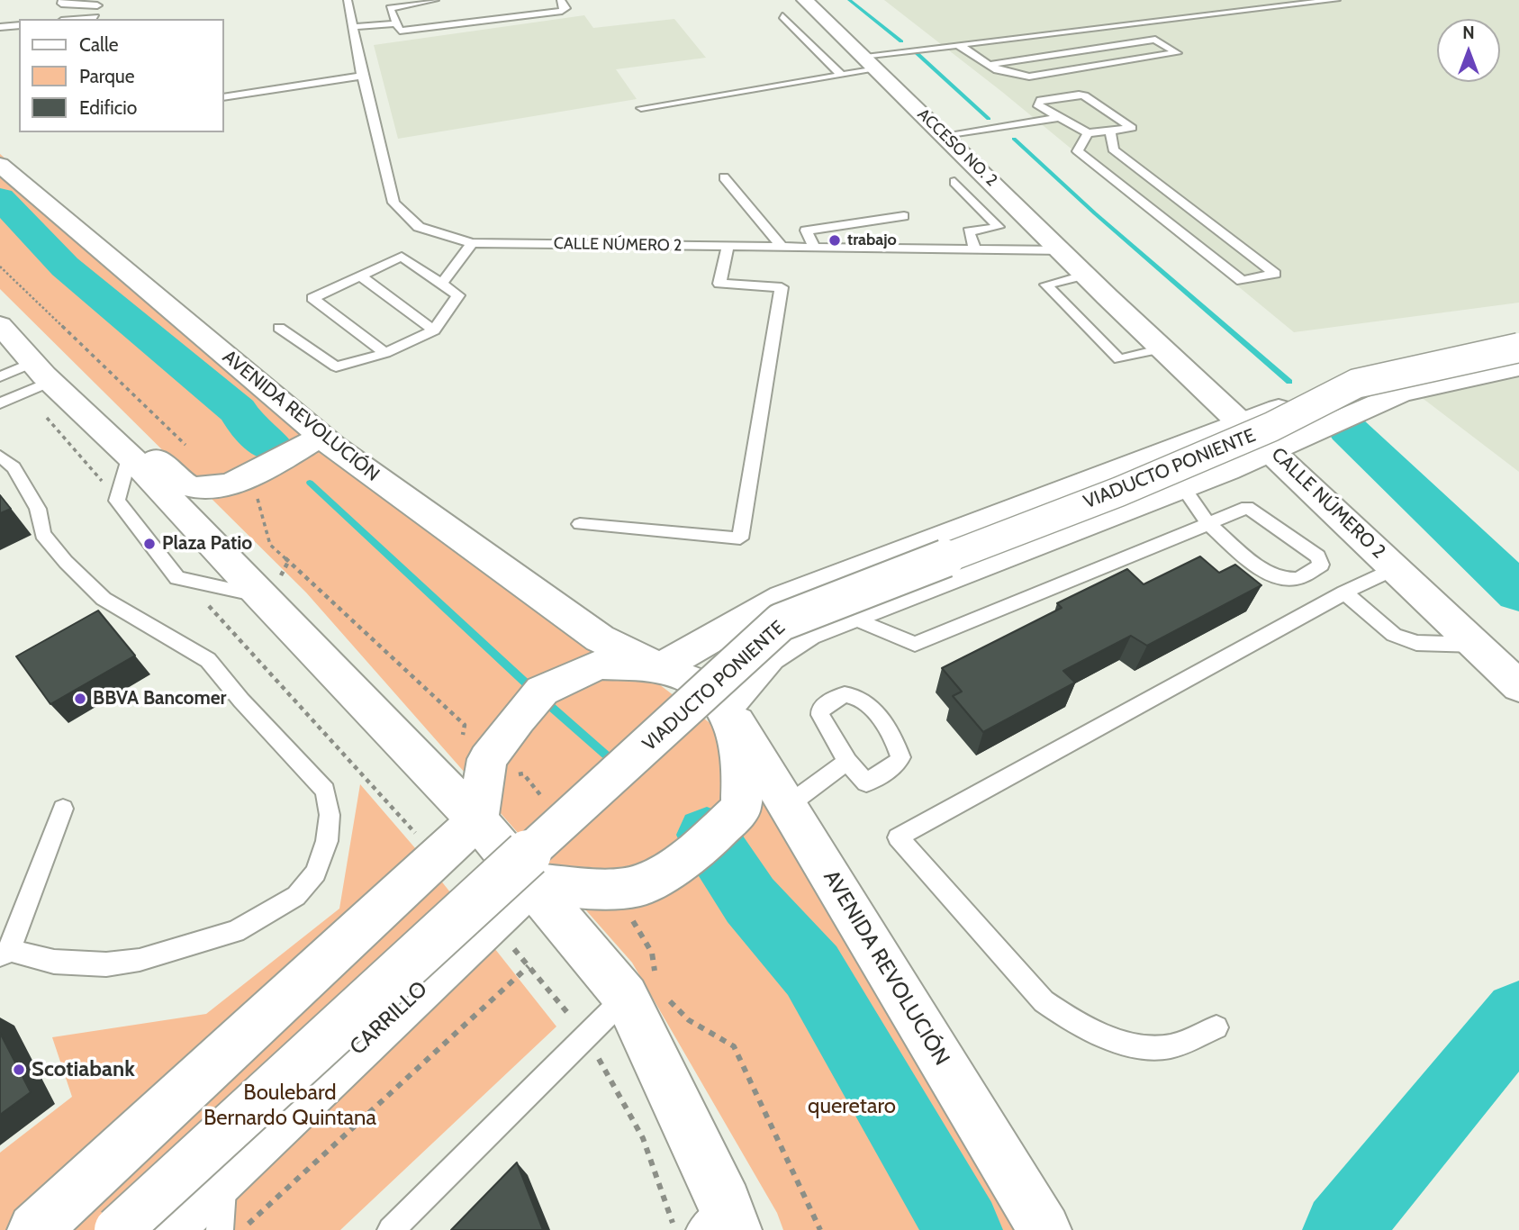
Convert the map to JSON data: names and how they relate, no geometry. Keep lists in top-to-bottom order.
{
  "streets": {
    "main road": [
      "ACCESO NO. 2",
      "CALLE NÚMERO 2",
      "AVENIDA REVOLUCIÓN",
      "VIADUCTO PONIENTE",
      "CARRILLO"
    ]
  },
  "crossings": [
    ["ACCESO NO. 2", "CALLE NÚMERO 2"]
  ],
  "parks": ["Boulebard Bernardo Quintana", "queretaro"],
  "places": [
    "trabajo",
    "Plaza Patio",
    "BBVA Bancomer",
    "Scotiabank"
  ],
  "legend": ["Calle", "Parque", "Edificio"],
  "north": "top"
}
